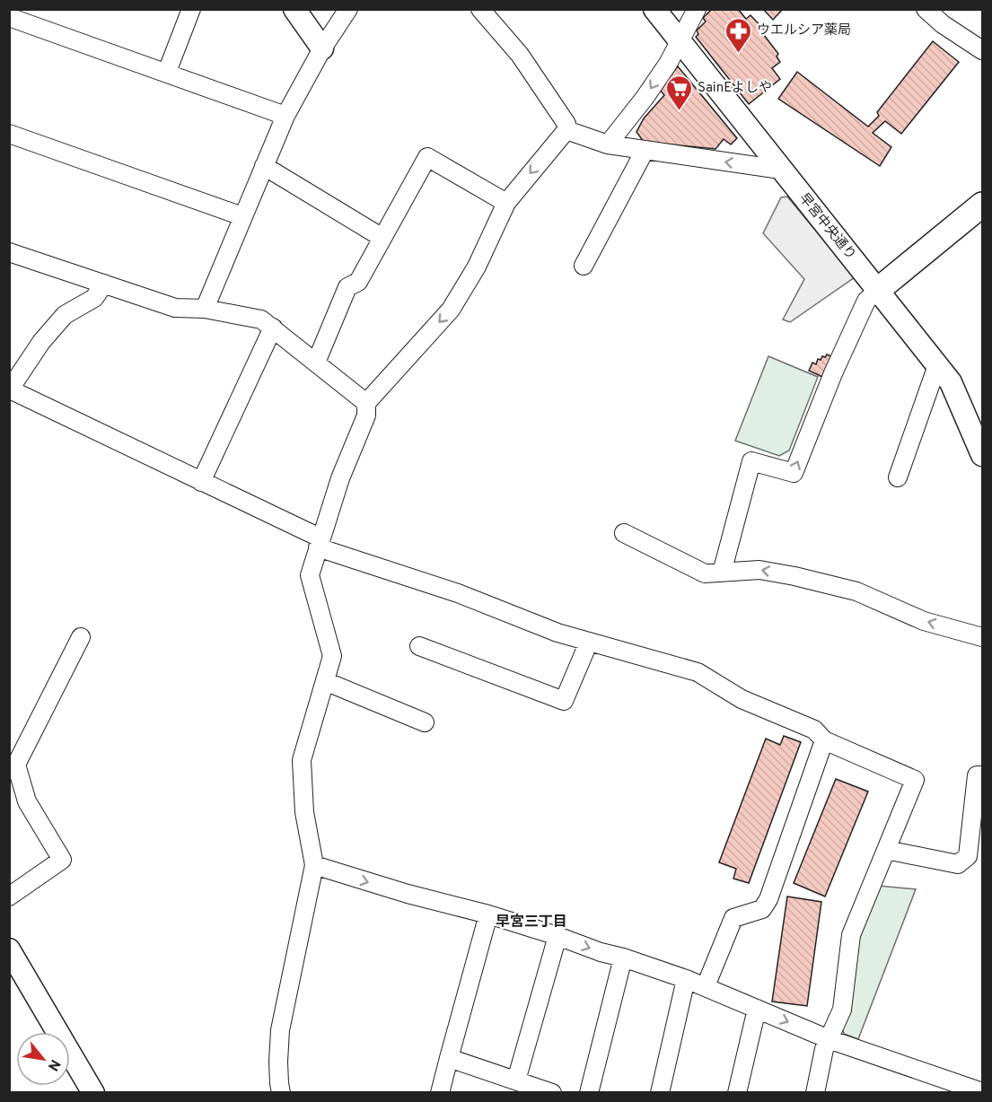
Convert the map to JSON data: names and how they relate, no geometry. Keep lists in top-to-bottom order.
{
  "streets": {
    "street": ["早宮中央通り"]
  },
  "districts": ["早宮三丁目"],
  "places": {
    "pharmacy": ["ウエルシア薬局"],
    "supermarket": ["SainEよしや"]
  },
  "north": "bottom right"
}
